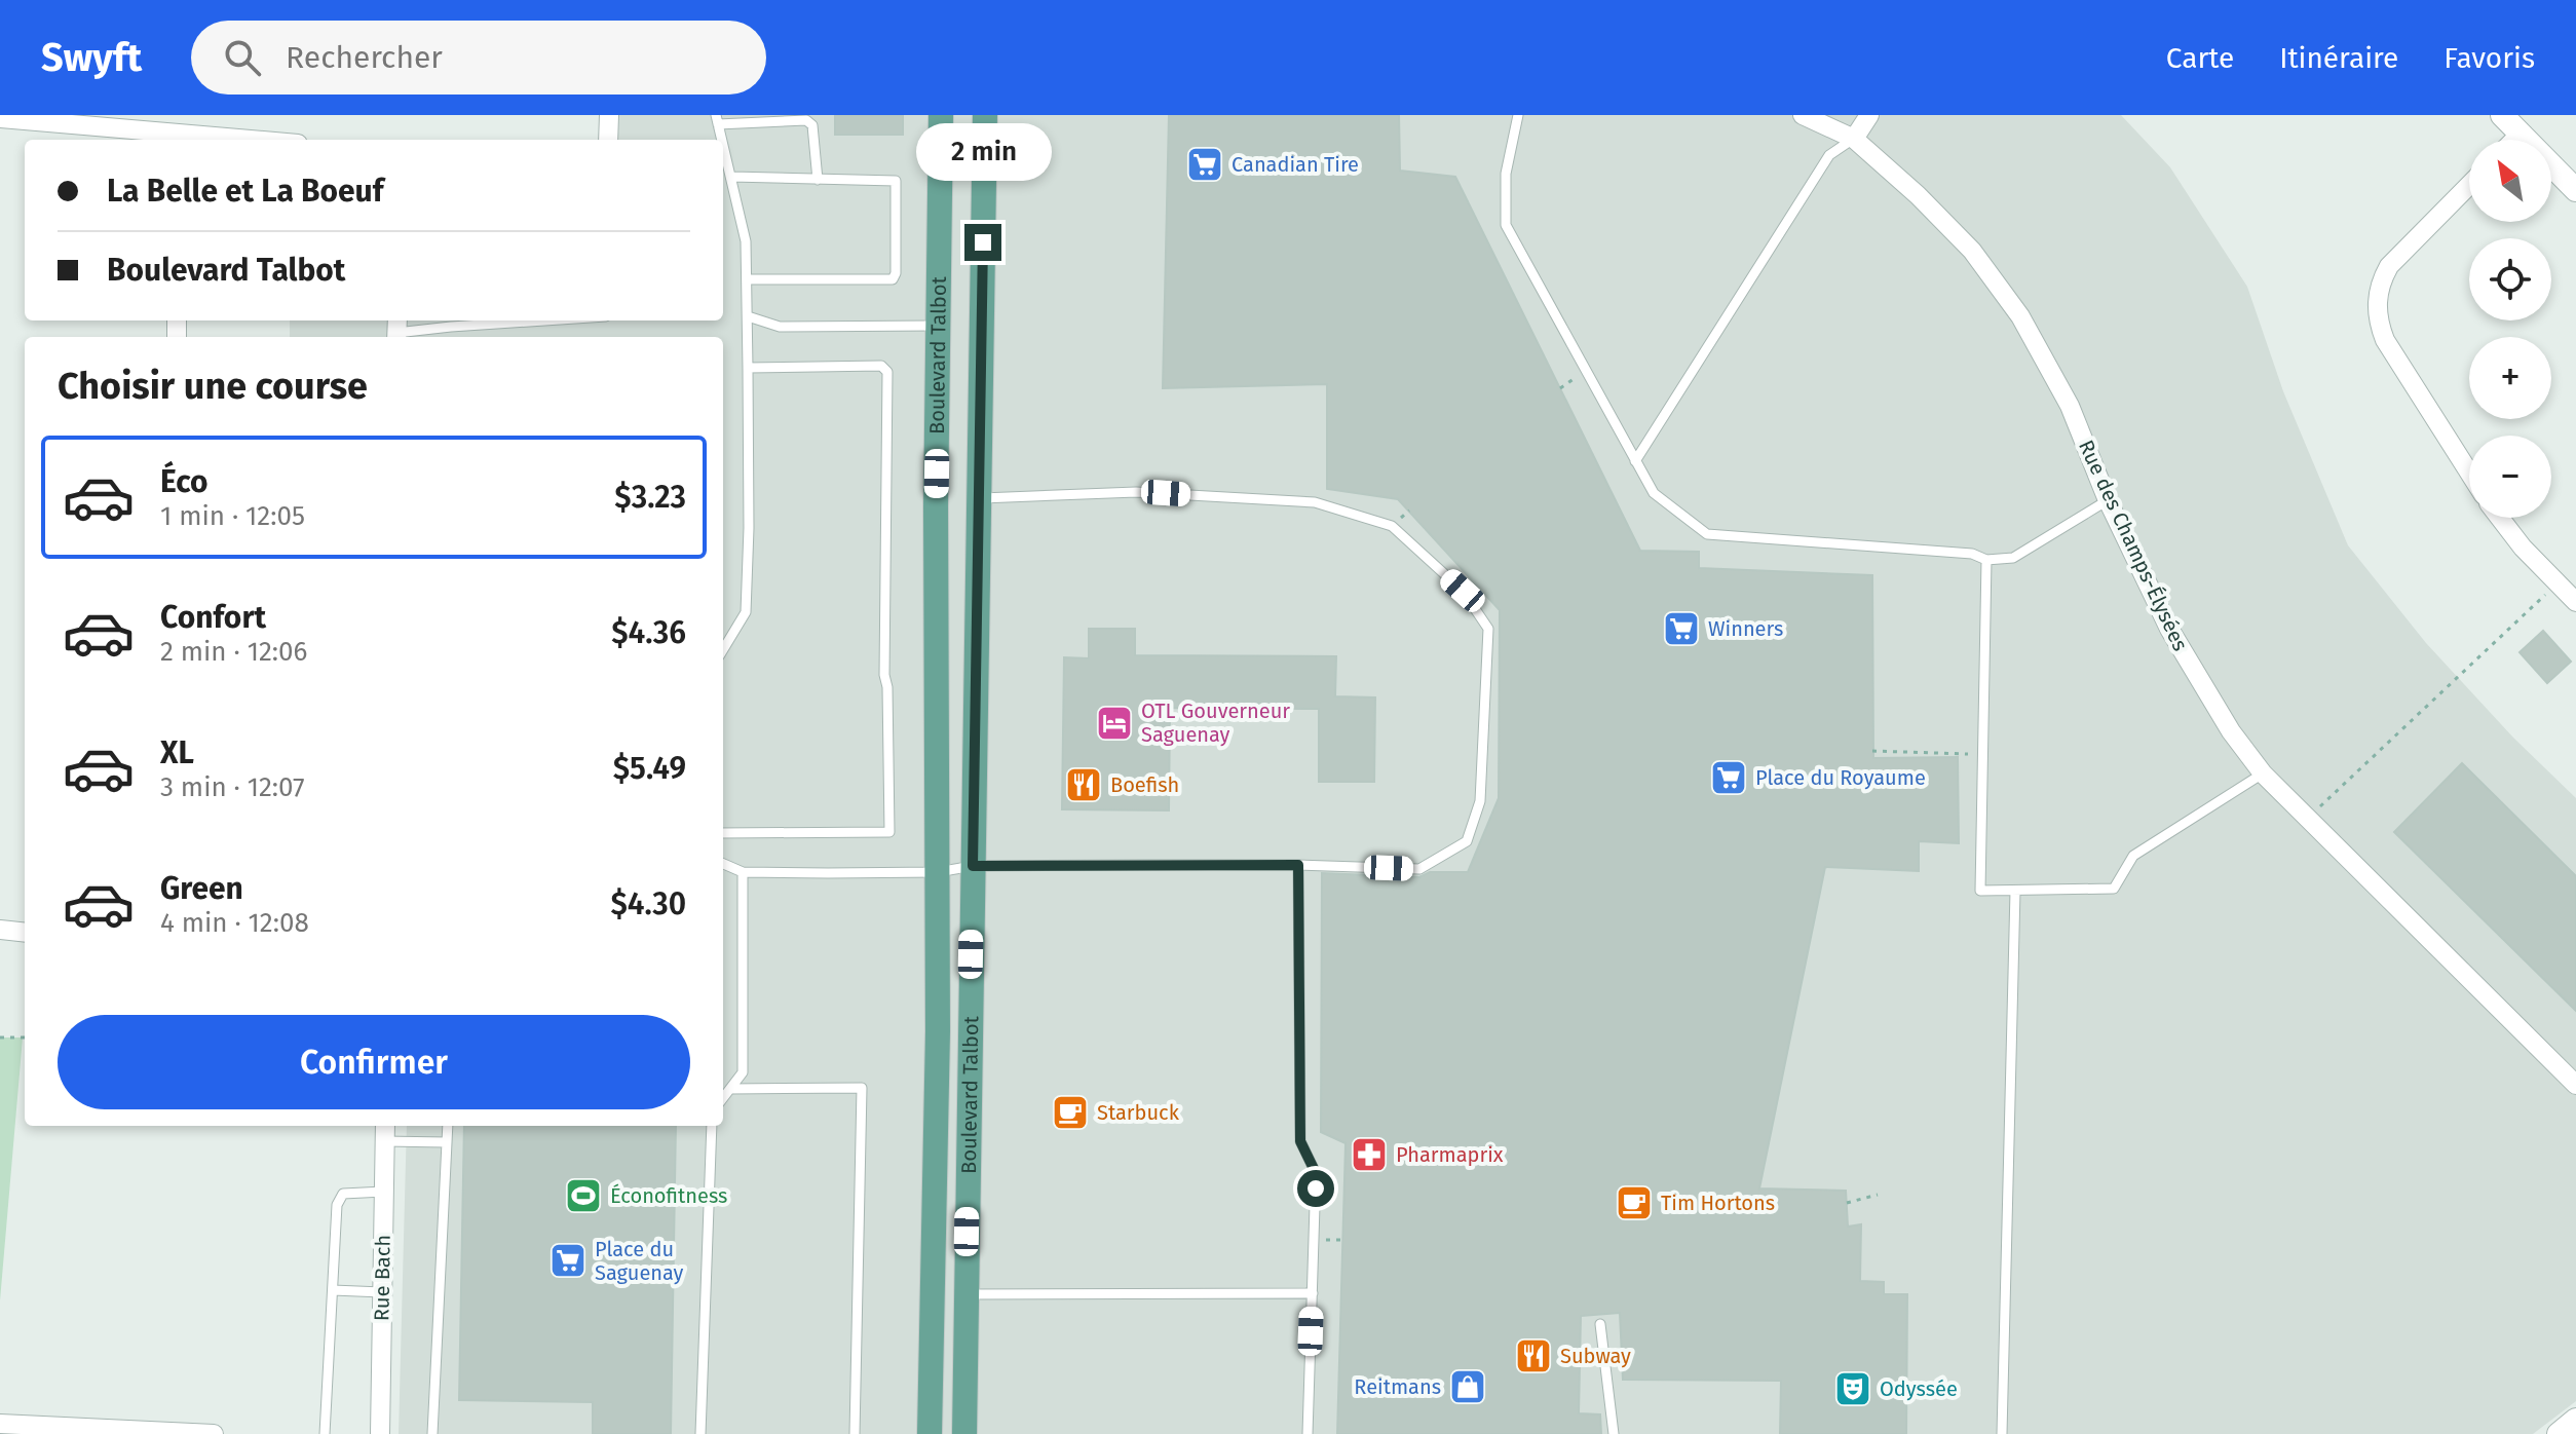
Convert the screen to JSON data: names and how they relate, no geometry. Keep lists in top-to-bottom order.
{
  "streets": {
    "main road": ["Boulevard Talbot"],
    "street": ["Rue des Champs-Élysées", "Rue Bach"]
  },
  "places": {
    "supermarket": [
      "Canadian Tire",
      "Winners",
      "Place du Royaume",
      "Place du Saguenay"
    ],
    "hotel": ["OTL Gouverneur Saguenay"],
    "restaurant": ["Boefish", "Subway"],
    "cafe": ["Starbuck", "Tim Hortons"],
    "pharmacy": ["Pharmaprix"],
    "sports": ["Éconofitness"],
    "shop": ["Reitmans"],
    "theatre": ["Odyssée"]
  },
  "north": "top left",
  "page": {
    "header": "Swyft",
    "search": "Rechercher",
    "nav": ["Carte", "Itinéraire", "Favoris"],
    "bubble": "2 min",
    "map_buttons": ["+", "−"],
    "banner": ["La Belle et La Boeuf", "Boulevard Talbot"],
    "heading": "Choisir une course",
    "list": [
      {
        "name": "Éco",
        "note": "1 min · 12:05",
        "value": "$3.23"
      },
      {
        "name": "Confort",
        "note": "2 min · 12:06",
        "value": "$4.36"
      },
      {
        "name": "XL",
        "note": "3 min · 12:07",
        "value": "$5.49"
      },
      {
        "name": "Green",
        "note": "4 min · 12:08",
        "value": "$4.30"
      }
    ],
    "buttons": "Confirmer"
  }
}
